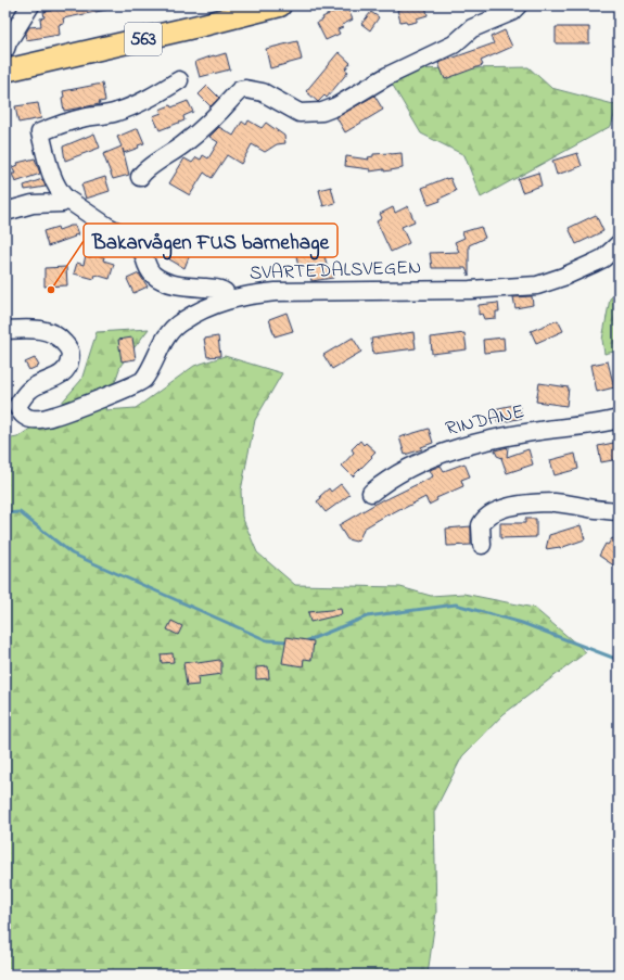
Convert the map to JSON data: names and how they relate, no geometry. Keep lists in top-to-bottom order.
{
  "streets": {
    "main road": ["563"],
    "street": ["SVARTEDALSVEGEN", "RINDANE"]
  },
  "places": ["Bakarvågen FUS barnehage"]
}
